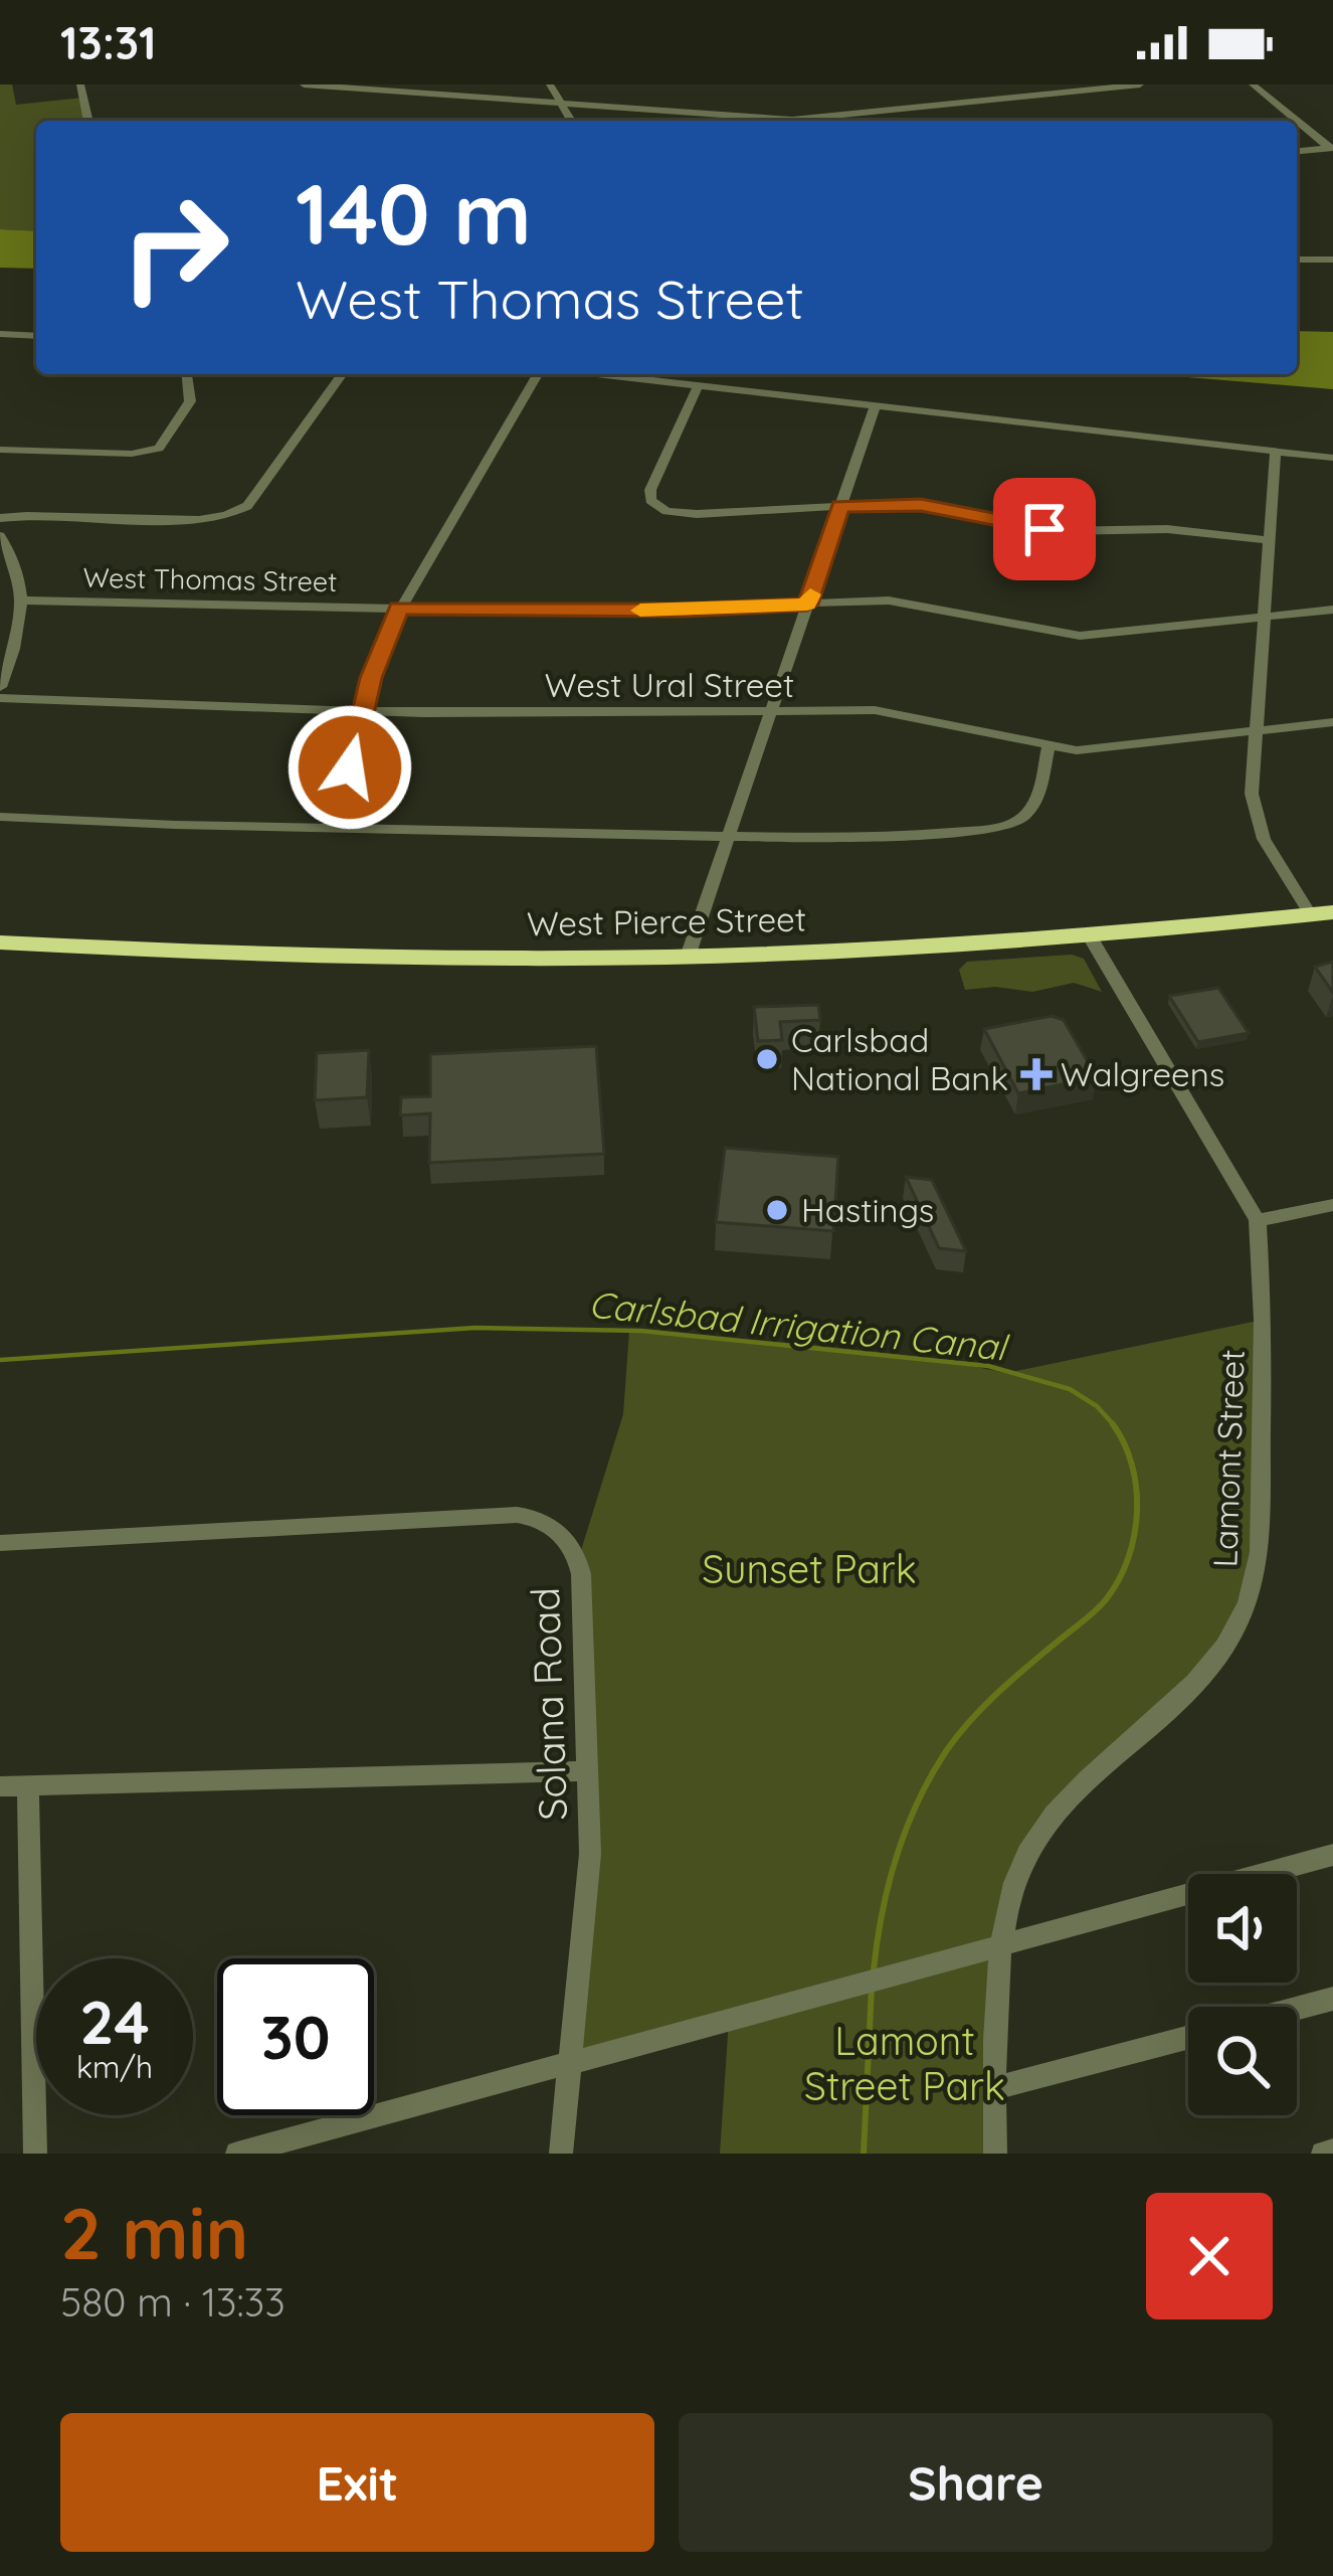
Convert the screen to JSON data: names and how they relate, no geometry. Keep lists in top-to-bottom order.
{
  "streets": {
    "highway": ["West Pierce Street"],
    "street": [
      "West Thomas Street",
      "West Ural Street",
      "Lamont Street",
      "Solana Road"
    ]
  },
  "crossings": [
    ["West Pierce Street", "Lamont Street"]
  ],
  "water": ["Carlsbad Irrigation Canal"],
  "parks": ["Sunset Park", "Lamont Street Park"],
  "places": {
    "other": ["Carlsbad National Bank", "Hastings"],
    "health": ["Walgreens"]
  },
  "page": {
    "status": "13:31",
    "turn": ["140 m", "West Thomas Street"],
    "speed": "24 km/h",
    "limit": "30",
    "heading": ["2 min", "580 m · 13:33"],
    "buttons": ["Exit", "Share"]
  }
}
